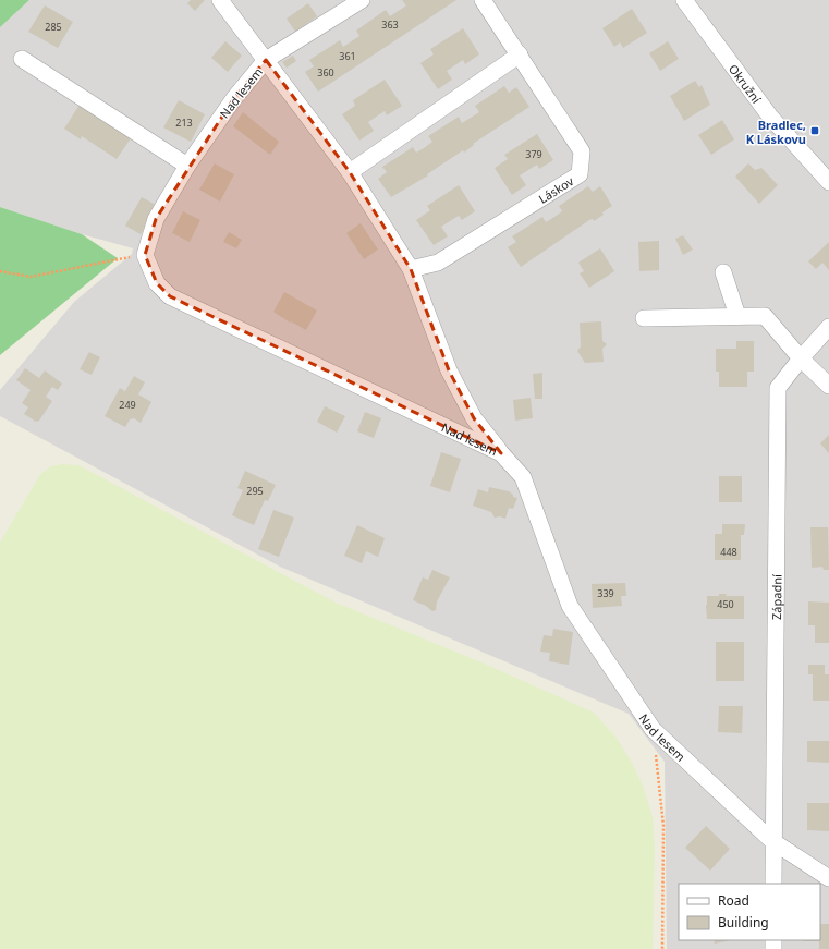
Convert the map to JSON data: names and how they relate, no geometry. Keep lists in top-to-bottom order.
{
  "streets": {
    "street": [
      "Okružní",
      "Nad lesem",
      "Láskov",
      "Západní"
    ]
  },
  "crossings": [
    ["Nad lesem", "Západní"]
  ],
  "places": {
    "transit": ["Bradlec, K Láskovu"]
  },
  "house_numbers": [
    "363",
    "285",
    "361",
    "360",
    "213",
    "379",
    "249",
    "295",
    "448",
    "339",
    "450"
  ],
  "legend": ["Road", "Building"]
}
